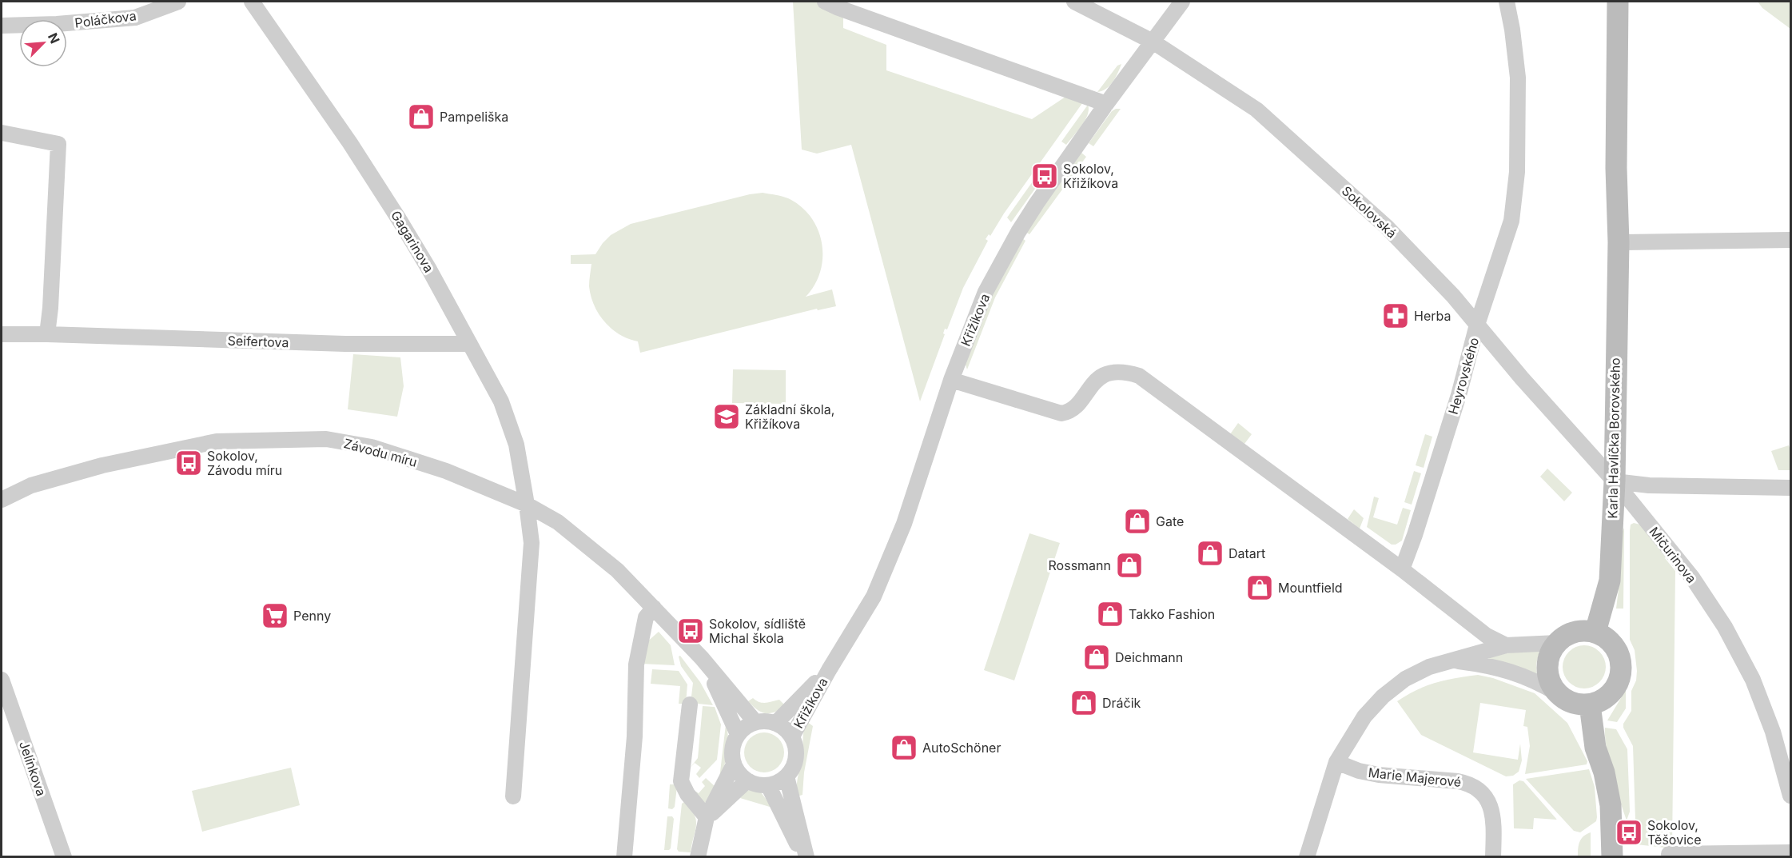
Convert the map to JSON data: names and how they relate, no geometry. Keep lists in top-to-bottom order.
{
  "streets": {
    "street": [
      "Poláčkova",
      "Sokolovská",
      "Gagarinova",
      "Křižíkova",
      "Seifertova",
      "Heyrovského",
      "Karla Havlíčka Borovského",
      "Závodu míru",
      "Mičurinova",
      "Jelínkova",
      "Marie Majerové"
    ]
  },
  "crossings": [
    ["Sokolovská", "Křižíkova"],
    ["Sokolovská", "Heyrovského"],
    ["Sokolovská", "Karla Havlíčka Borovského"],
    ["Sokolovská", "Mičurinova"],
    ["Gagarinova", "Seifertova"],
    ["Gagarinova", "Závodu míru"],
    ["Křižíkova", "Závodu míru"],
    ["Karla Havlíčka Borovského", "Mičurinova"]
  ],
  "places": {
    "shop": [
      "Pampeliška",
      "Gate",
      "Datart",
      "Rossmann",
      "Mountfield",
      "Takko Fashion",
      "Deichmann",
      "Dráčik",
      "AutoSchöner"
    ],
    "bus stop": [
      "Sokolov, Křižíkova",
      "Sokolov, Závodu míru",
      "Sokolov, sídliště Michal škola",
      "Sokolov, Těšovice"
    ],
    "pharmacy": ["Herba"],
    "school or university": ["Základní škola, Křižíkova"],
    "supermarket": ["Penny"]
  },
  "north": "top right"
}
